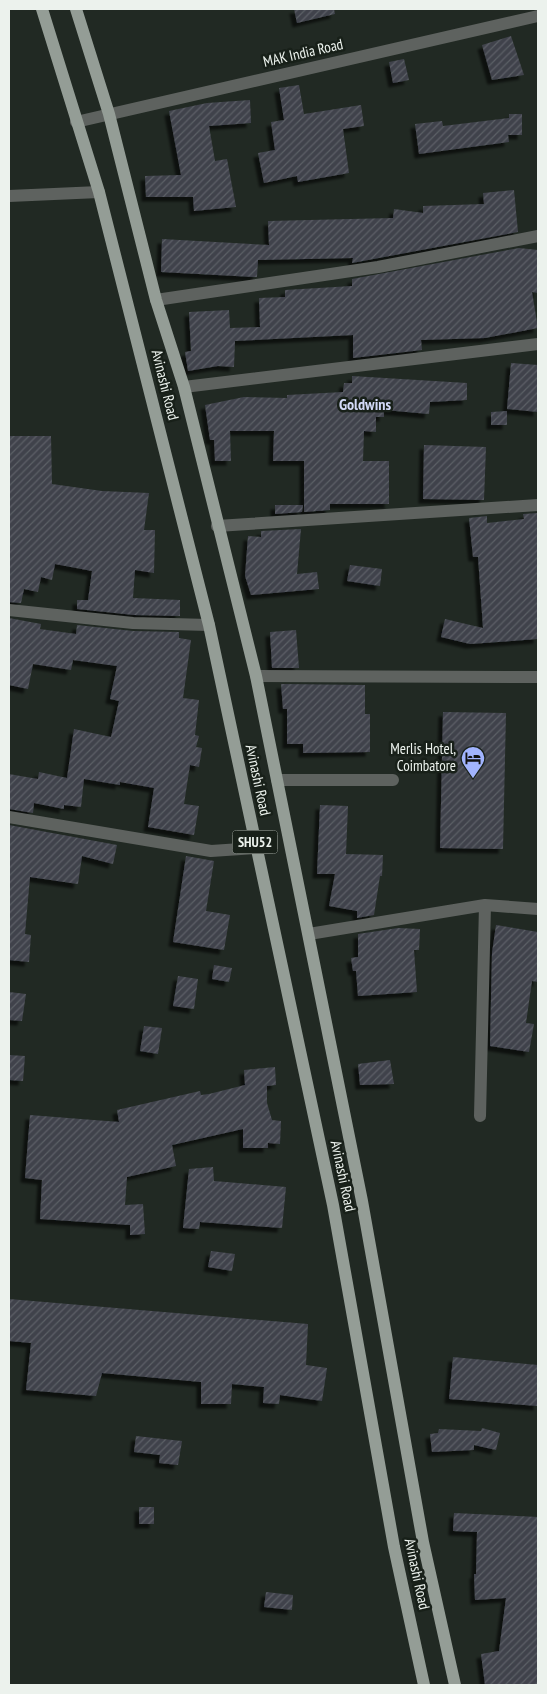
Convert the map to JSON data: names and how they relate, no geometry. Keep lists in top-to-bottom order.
{
  "streets": {
    "main road": ["Avinashi Road", "SHU52"],
    "street": ["MAK India Road"]
  },
  "crossings": [
    ["MAK India Road", "Avinashi Road"]
  ],
  "districts": ["Goldwins"],
  "places": {
    "hotel": ["Merlis Hotel, Coimbatore"]
  }
}
